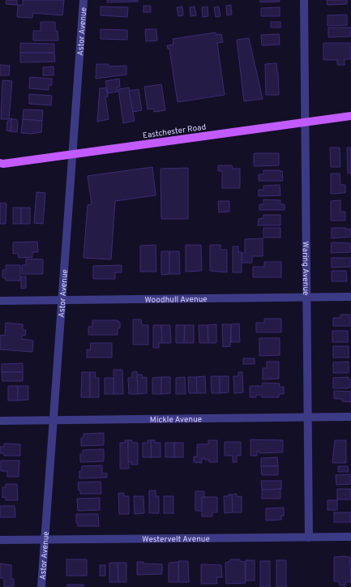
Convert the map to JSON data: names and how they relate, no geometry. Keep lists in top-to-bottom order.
{
  "streets": {
    "main road": ["Eastchester Road"],
    "street": [
      "Astor Avenue",
      "Waring Avenue",
      "Woodhull Avenue",
      "Mickle Avenue",
      "Westervelt Avenue"
    ]
  },
  "crossings": [
    ["Astor Avenue", "Eastchester Road"],
    ["Astor Avenue", "Woodhull Avenue"],
    ["Astor Avenue", "Mickle Avenue"],
    ["Astor Avenue", "Westervelt Avenue"],
    ["Eastchester Road", "Waring Avenue"],
    ["Waring Avenue", "Woodhull Avenue"],
    ["Waring Avenue", "Mickle Avenue"],
    ["Waring Avenue", "Westervelt Avenue"]
  ]
}
